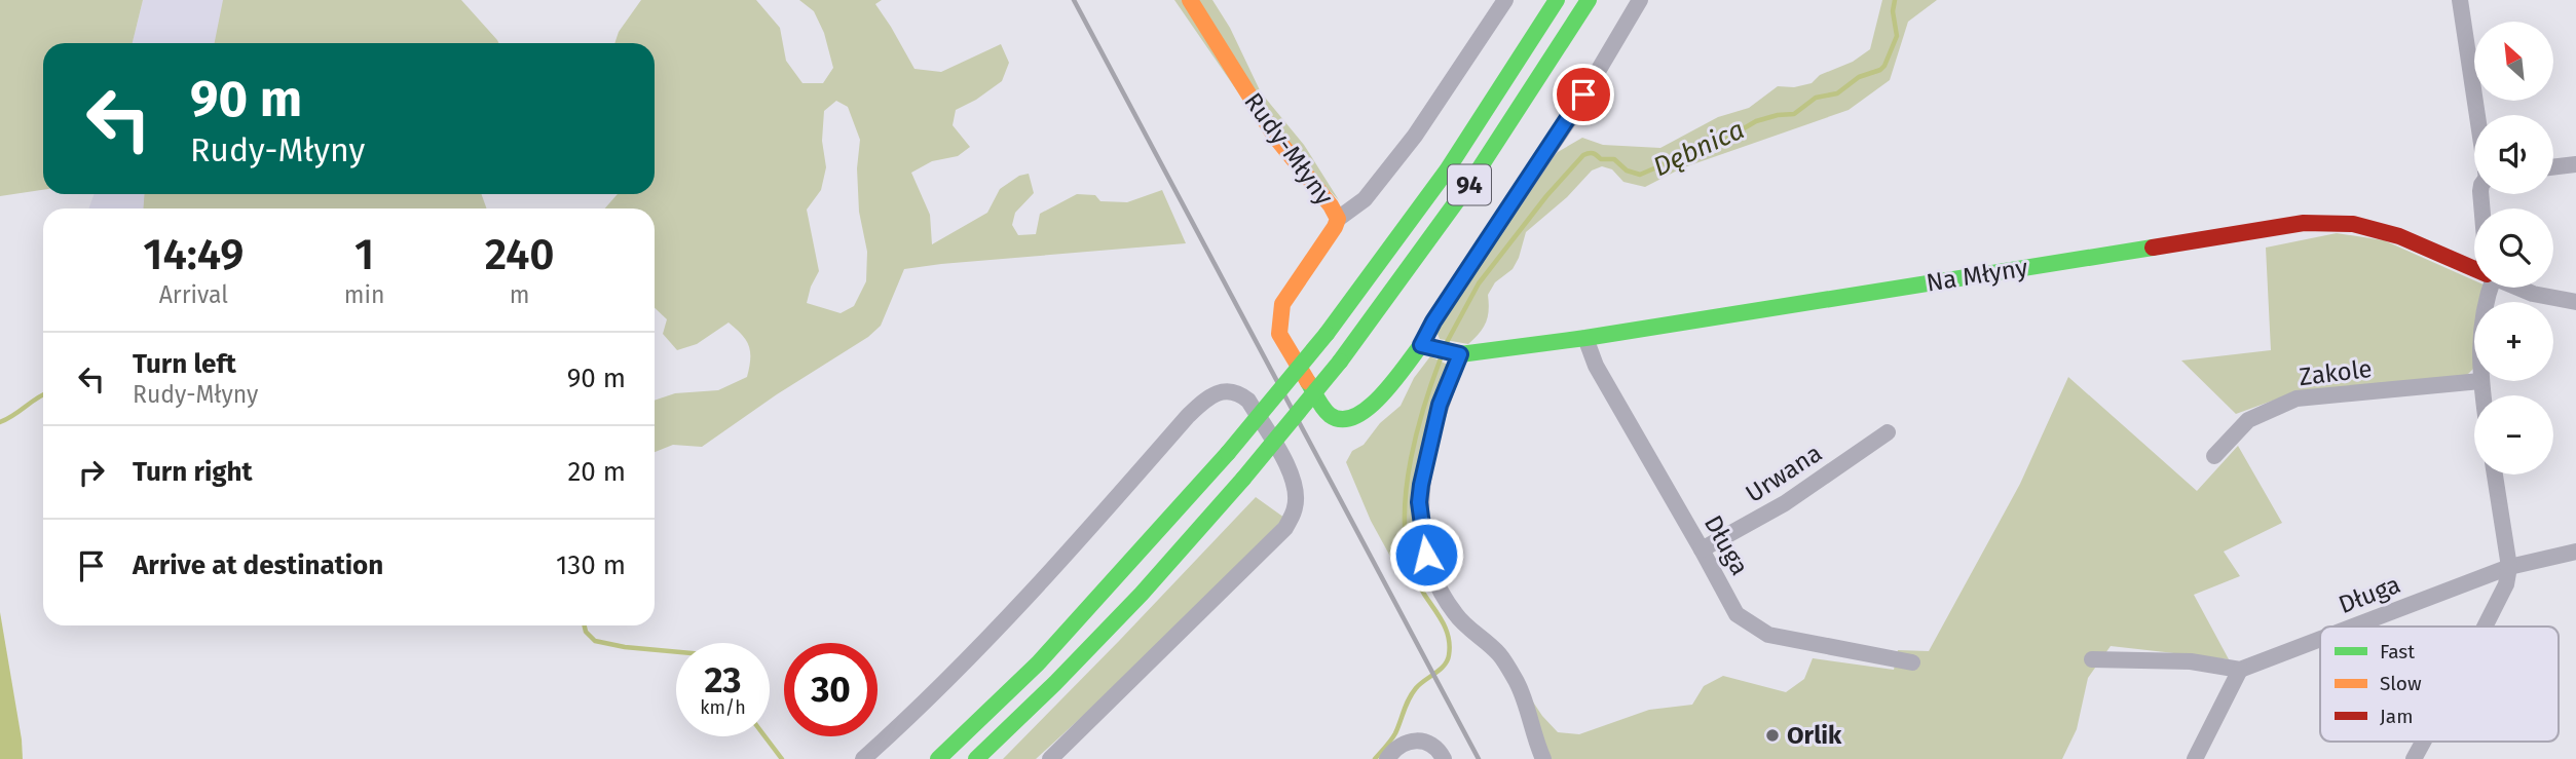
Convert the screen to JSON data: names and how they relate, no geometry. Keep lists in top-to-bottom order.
{
  "streets": {
    "main road": ["Rudy-Młyny", "94", "Na Młyny"],
    "street": ["Zakole", "Urwana", "Długa"]
  },
  "crossings": [
    ["Na Młyny", "Długa"],
    ["Urwana", "Długa"]
  ],
  "water": ["Dębnica"],
  "places": ["Orlik"],
  "legend": ["Fast", "Slow", "Jam"],
  "north": "top left",
  "page": {
    "map_buttons": ["+", "−"],
    "turn": ["90 m", "Rudy-Młyny"],
    "eta": [
      "14:49",
      "Arrival",
      "1",
      "min",
      "240",
      "m"
    ],
    "list": [
      {
        "name": "Turn left",
        "note": "Rudy-Młyny",
        "value": "90 m"
      },
      {
        "name": "Turn right",
        "value": "20 m"
      },
      {
        "name": "Arrive at destination",
        "value": "130 m"
      }
    ],
    "speed": "23 km/h",
    "limit": "30"
  }
}
